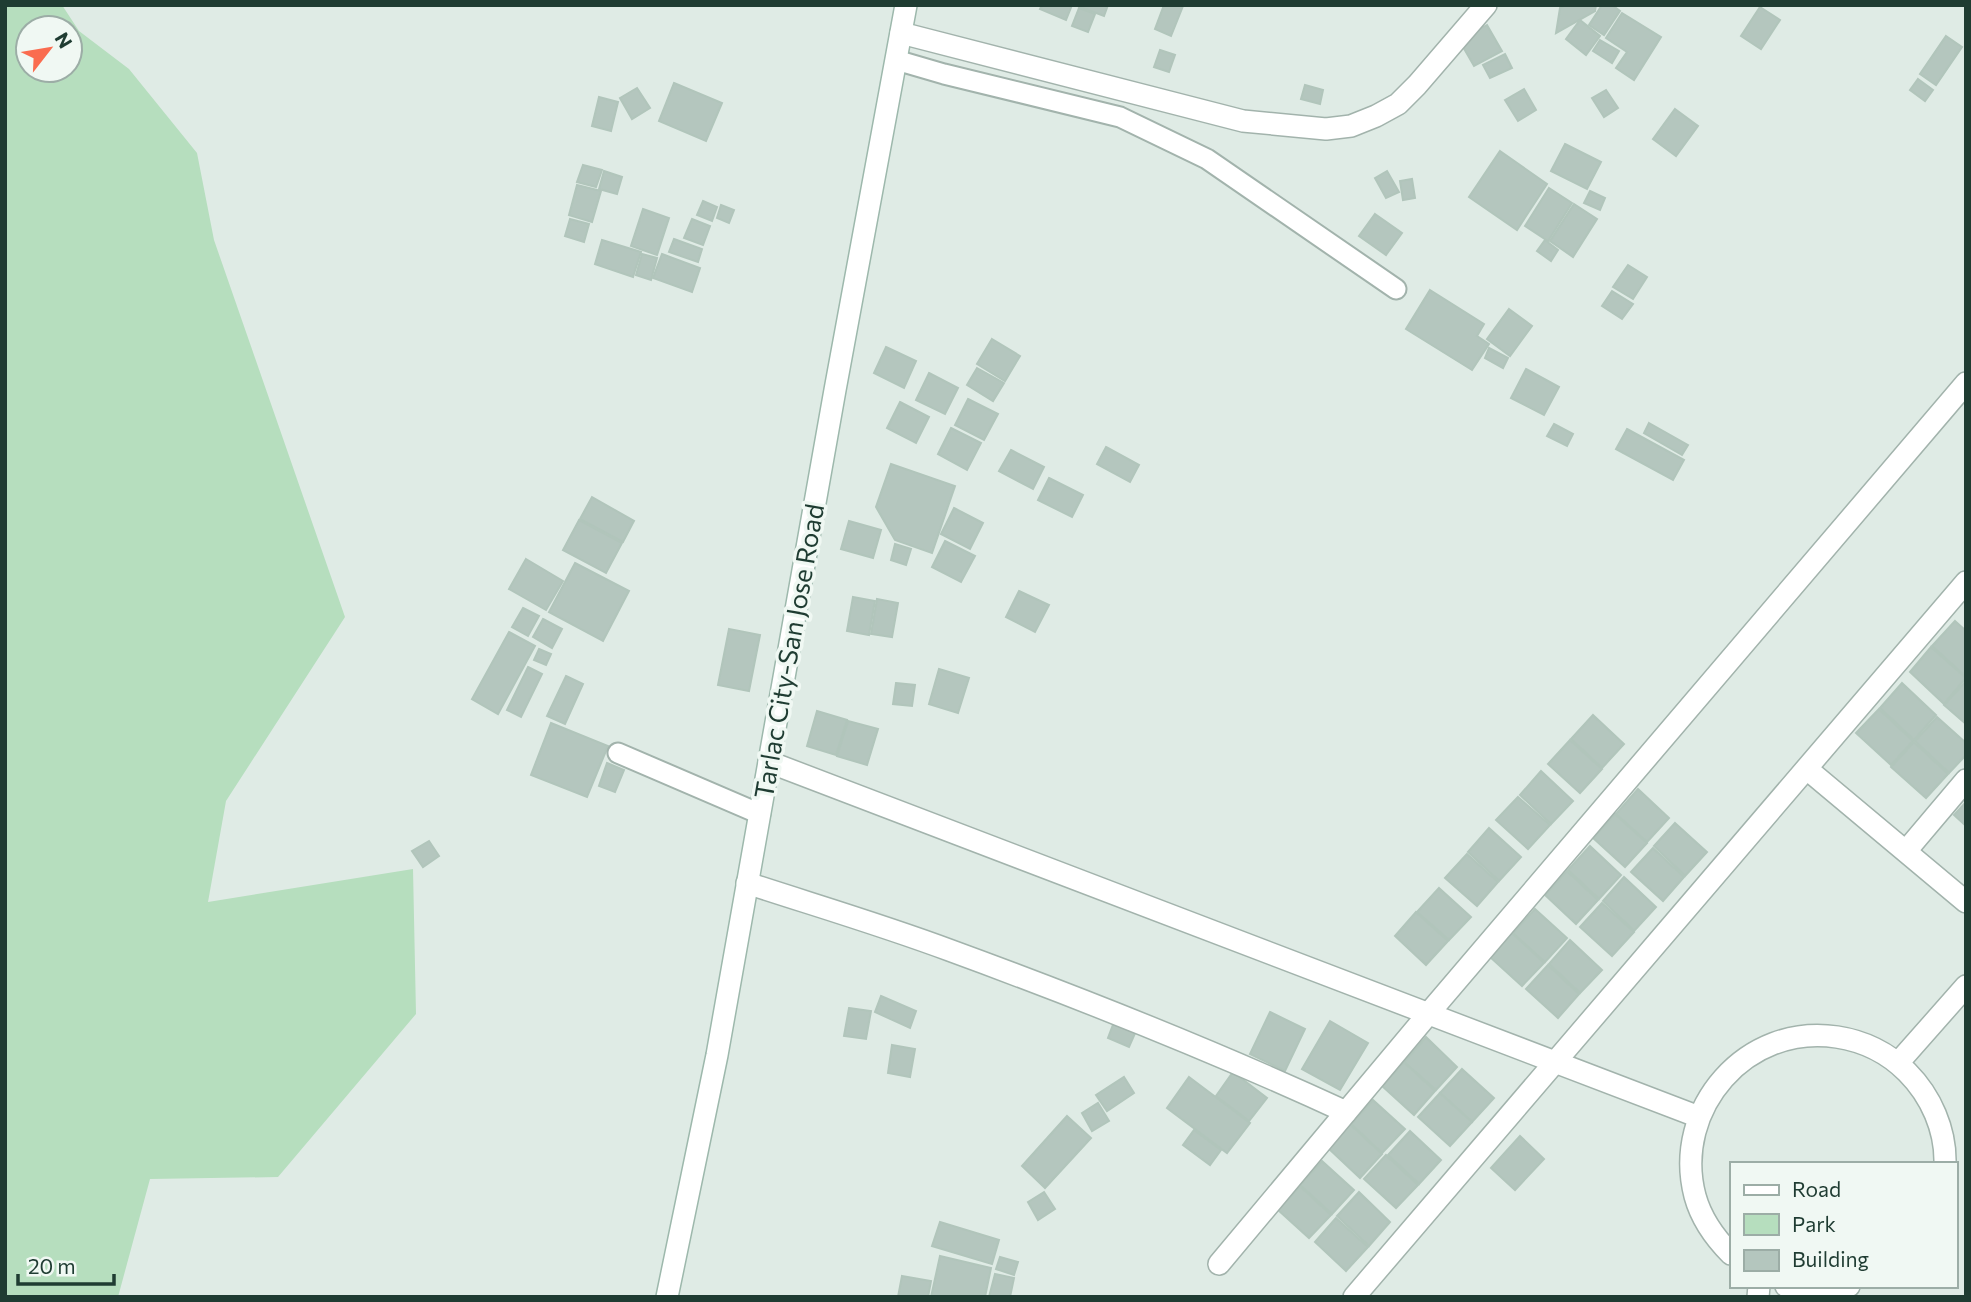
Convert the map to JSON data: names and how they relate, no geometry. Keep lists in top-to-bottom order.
{
  "streets": {
    "street": ["Tarlac City-San Jose Road"]
  },
  "legend": ["Road", "Park", "Building"],
  "scale_bar": "20 m",
  "north": "top right"
}
